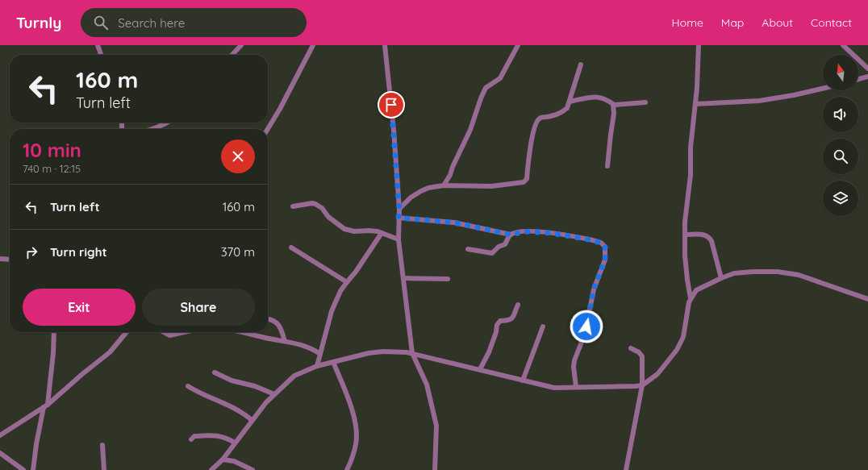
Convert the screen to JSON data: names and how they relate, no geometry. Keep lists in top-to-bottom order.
{
  "north": "top",
  "page": {
    "header": "Turnly",
    "search": "Search here",
    "nav": [
      "Home",
      "Map",
      "About",
      "Contact"
    ],
    "turn": ["160 m", "Turn left"],
    "heading": ["10 min", "740 m · 12:15"],
    "list": [
      {
        "name": "Turn left",
        "value": "160 m"
      },
      {
        "name": "Turn right",
        "value": "370 m"
      }
    ],
    "buttons": ["Exit", "Share"]
  }
}
